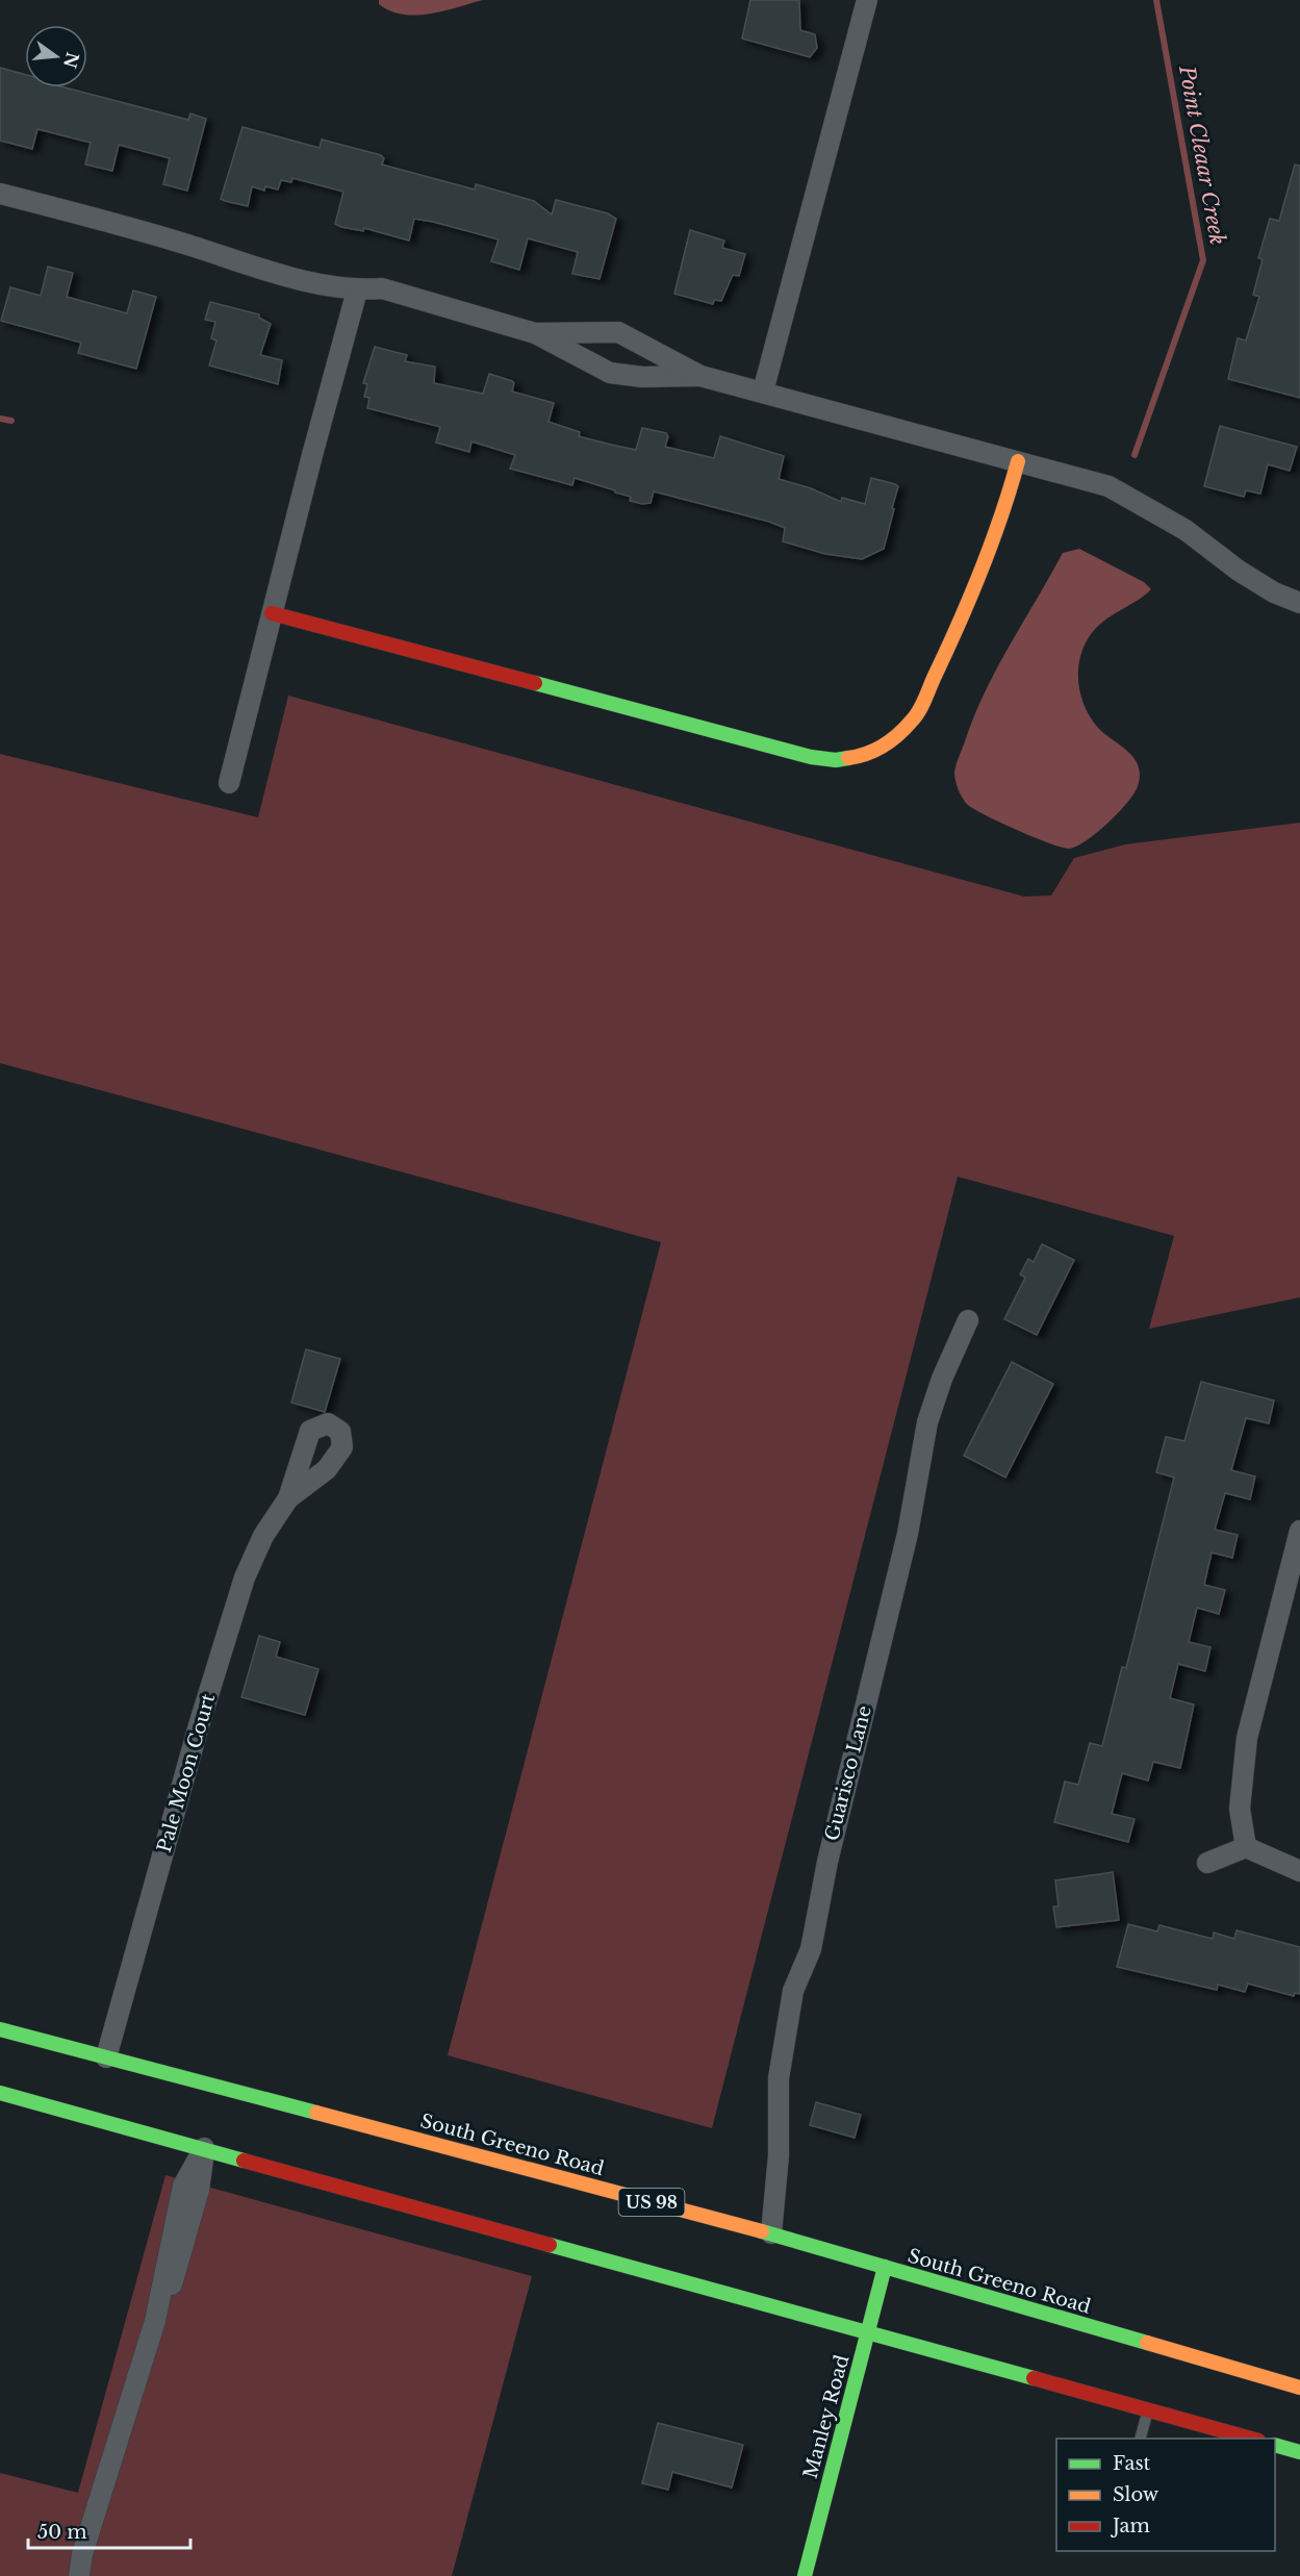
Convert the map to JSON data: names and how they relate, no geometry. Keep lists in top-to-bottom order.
{
  "streets": {
    "main road": ["South Greeno Road", "US 98", "Manley Road"],
    "street": ["Pale Moon Court", "Guarisco Lane"]
  },
  "crossings": [
    ["Pale Moon Court", "South Greeno Road"],
    ["Guarisco Lane", "South Greeno Road"],
    ["South Greeno Road", "Manley Road"]
  ],
  "water": ["Point Cleaar Creek"],
  "legend": ["Fast", "Slow", "Jam"],
  "scale_bar": "50 m",
  "north": "right"
}
